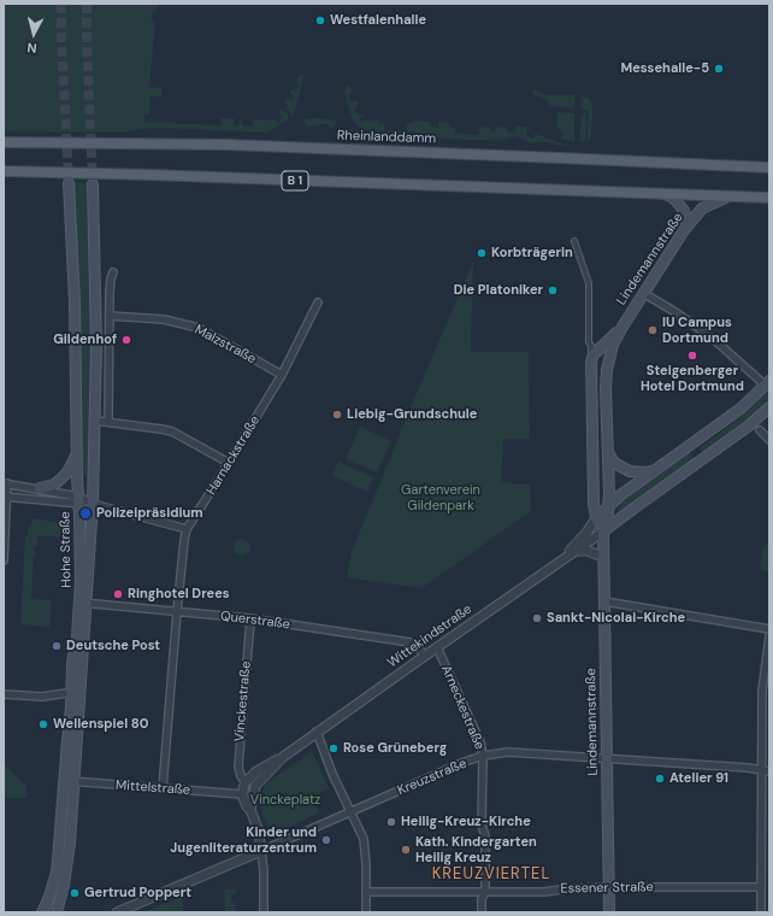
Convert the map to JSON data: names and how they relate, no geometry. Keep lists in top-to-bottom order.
{
  "streets": {
    "main road": [
      "Rheinlanddamm",
      "B 1",
      "Lindemannstraße",
      "Hohe Straße",
      "Wittekindstraße"
    ],
    "street": [
      "Malzstraße",
      "Harnackstraße",
      "Querstraße",
      "Vinckestraße",
      "Arneckestraße",
      "Kreuzstraße",
      "Mittelstraße",
      "Essener Straße"
    ]
  },
  "crossings": [
    ["B 1", "Lindemannstraße"],
    ["Lindemannstraße", "Wittekindstraße"],
    ["Lindemannstraße", "Kreuzstraße"],
    ["Lindemannstraße", "Essener Straße"],
    ["Malzstraße", "Harnackstraße"],
    ["Harnackstraße", "Querstraße"],
    ["Harnackstraße", "Mittelstraße"],
    ["Hohe Straße", "Querstraße"],
    ["Hohe Straße", "Mittelstraße"],
    ["Querstraße", "Wittekindstraße"],
    ["Querstraße", "Vinckestraße"],
    ["Wittekindstraße", "Arneckestraße"],
    ["Arneckestraße", "Kreuzstraße"],
    ["Arneckestraße", "Essener Straße"]
  ],
  "districts": ["KREUZVIERTEL"],
  "parks": ["Gartenverein Gildenpark", "Vinckeplatz"],
  "places": [
    "Westfalenhalle",
    "Messehalle-5",
    "Korbträgerin",
    "Die Platoniker",
    "IU Campus Dortmund",
    "Gildenhof",
    "Steigenberger Hotel Dortmund",
    "Liebig-Grundschule",
    "Polizeipräsidium",
    "Ringhotel Drees",
    "Sankt-Nicolai-Kirche",
    "Deutsche Post",
    "Wellenspiel 80",
    "Rose Grüneberg",
    "Atelier 91",
    "Heilig-Kreuz-Kirche",
    "Kinder und Jugenliteraturzentrum",
    "Kath. Kindergarten Heilig Kreuz",
    "Gertrud Poppert"
  ],
  "north": "bottom"
}
